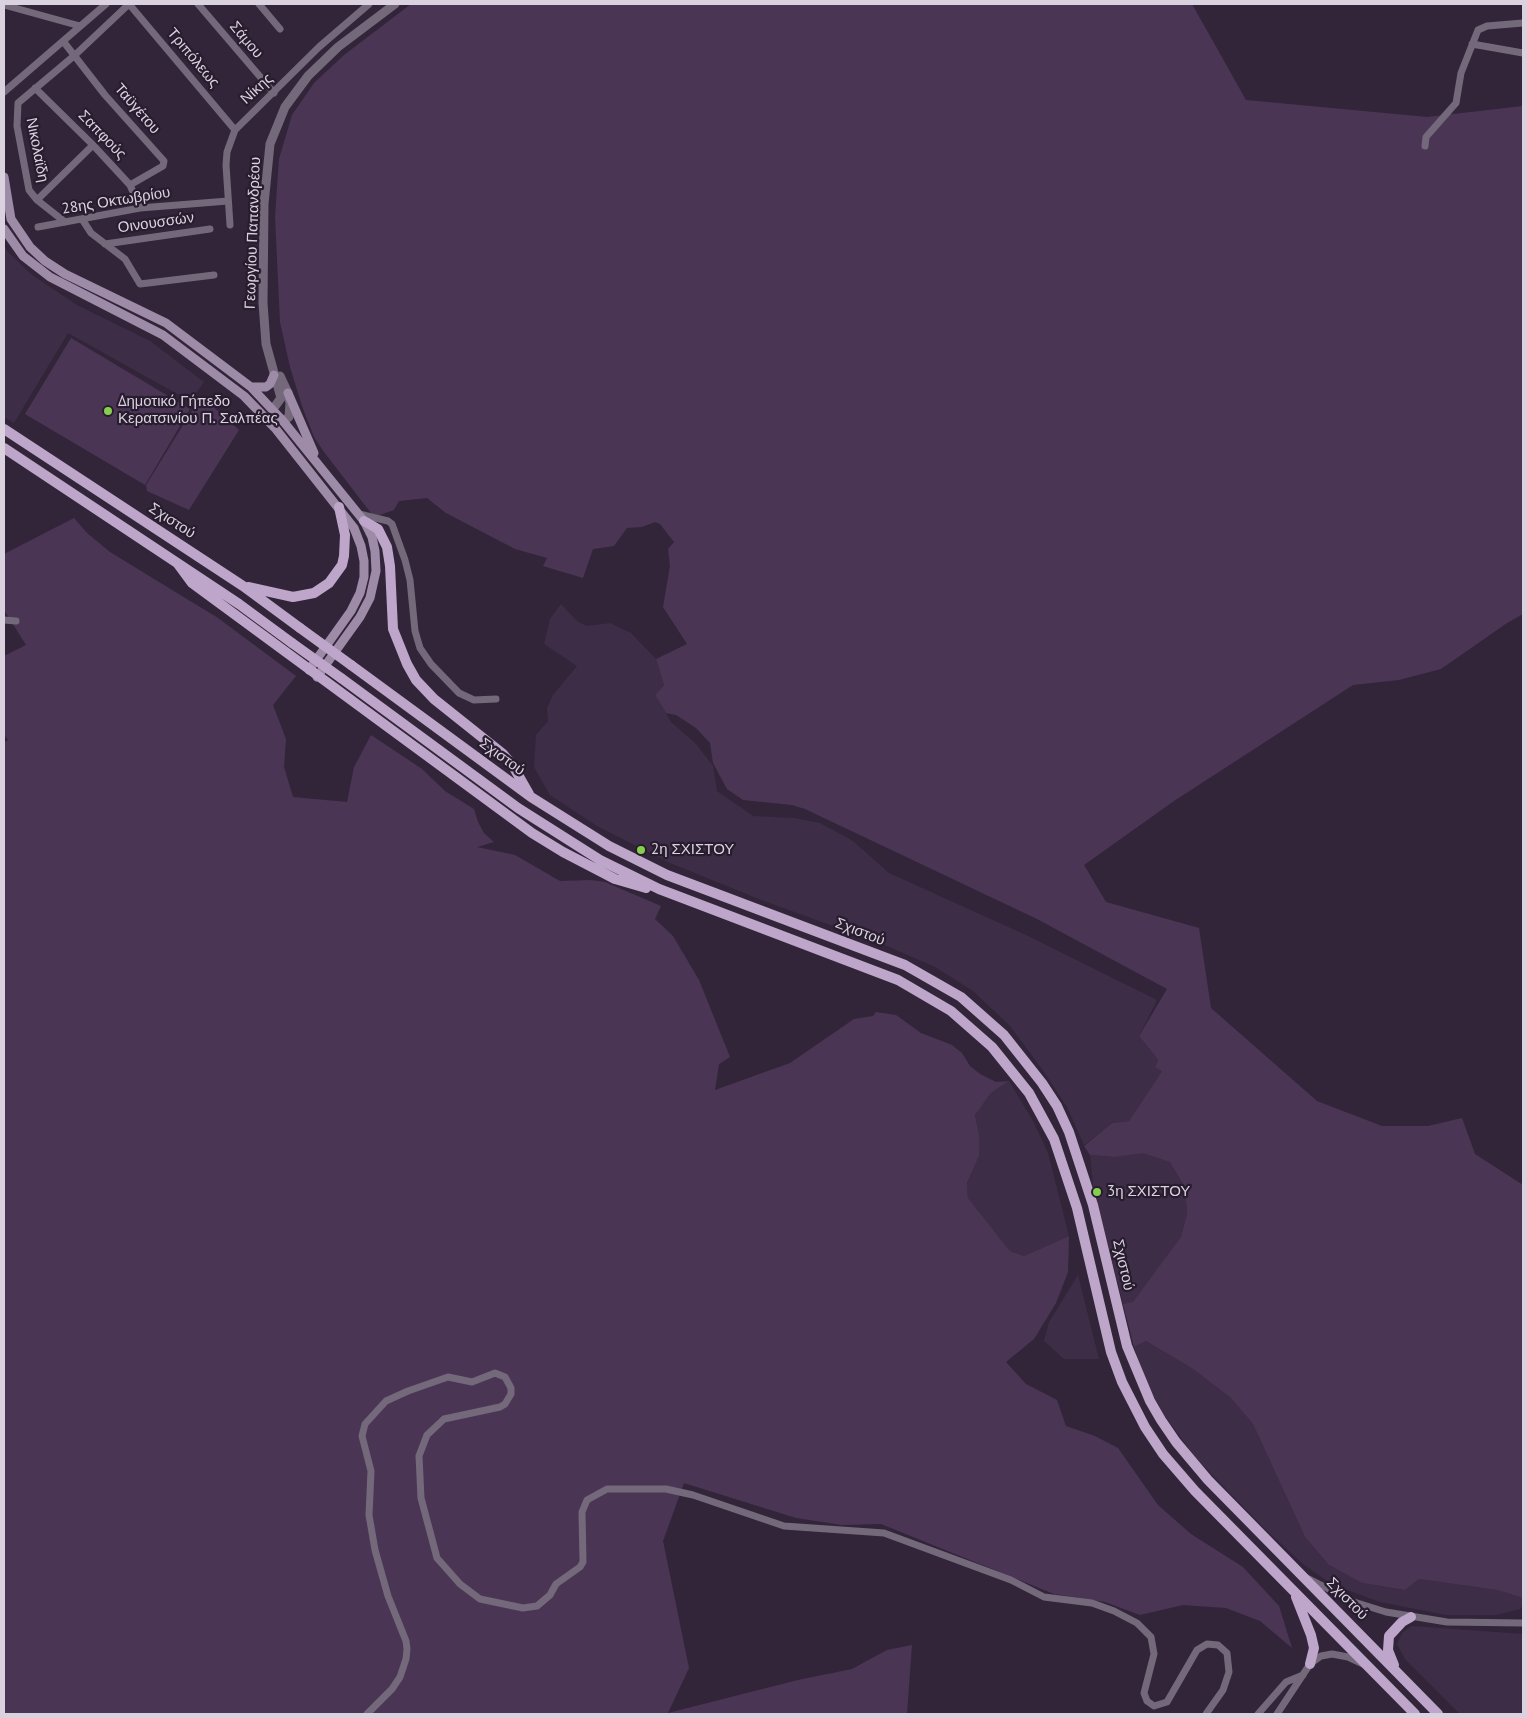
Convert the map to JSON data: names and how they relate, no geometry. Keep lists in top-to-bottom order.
{
  "streets": {
    "main road": ["Σχιστού"],
    "street": [
      "Σάμου",
      "Τριπόλεως",
      "Νίκης",
      "Ταϋγέτου",
      "Σαπφούς",
      "Νικολαϊδη",
      "28ης Οκτωβρίου",
      "Οινουσσών",
      "Γεωργίου Παπανδρέου"
    ]
  },
  "crossings": [
    ["Σάμου", "Νίκης"],
    ["Τριπόλεως", "Νίκης"],
    ["Νίκης", "28ης Οκτωβρίου"],
    ["Ταϋγέτου", "Σαπφούς"],
    ["Σαπφούς", "Νικολαϊδη"],
    ["Σαπφούς", "28ης Οκτωβρίου"]
  ],
  "places": ["Δημοτικό Γήπεδο Κερατσινίου Π. Σαλπέας", "2η ΣΧΙΣΤΟΥ", "3η ΣΧΙΣΤΟΥ"]
}
